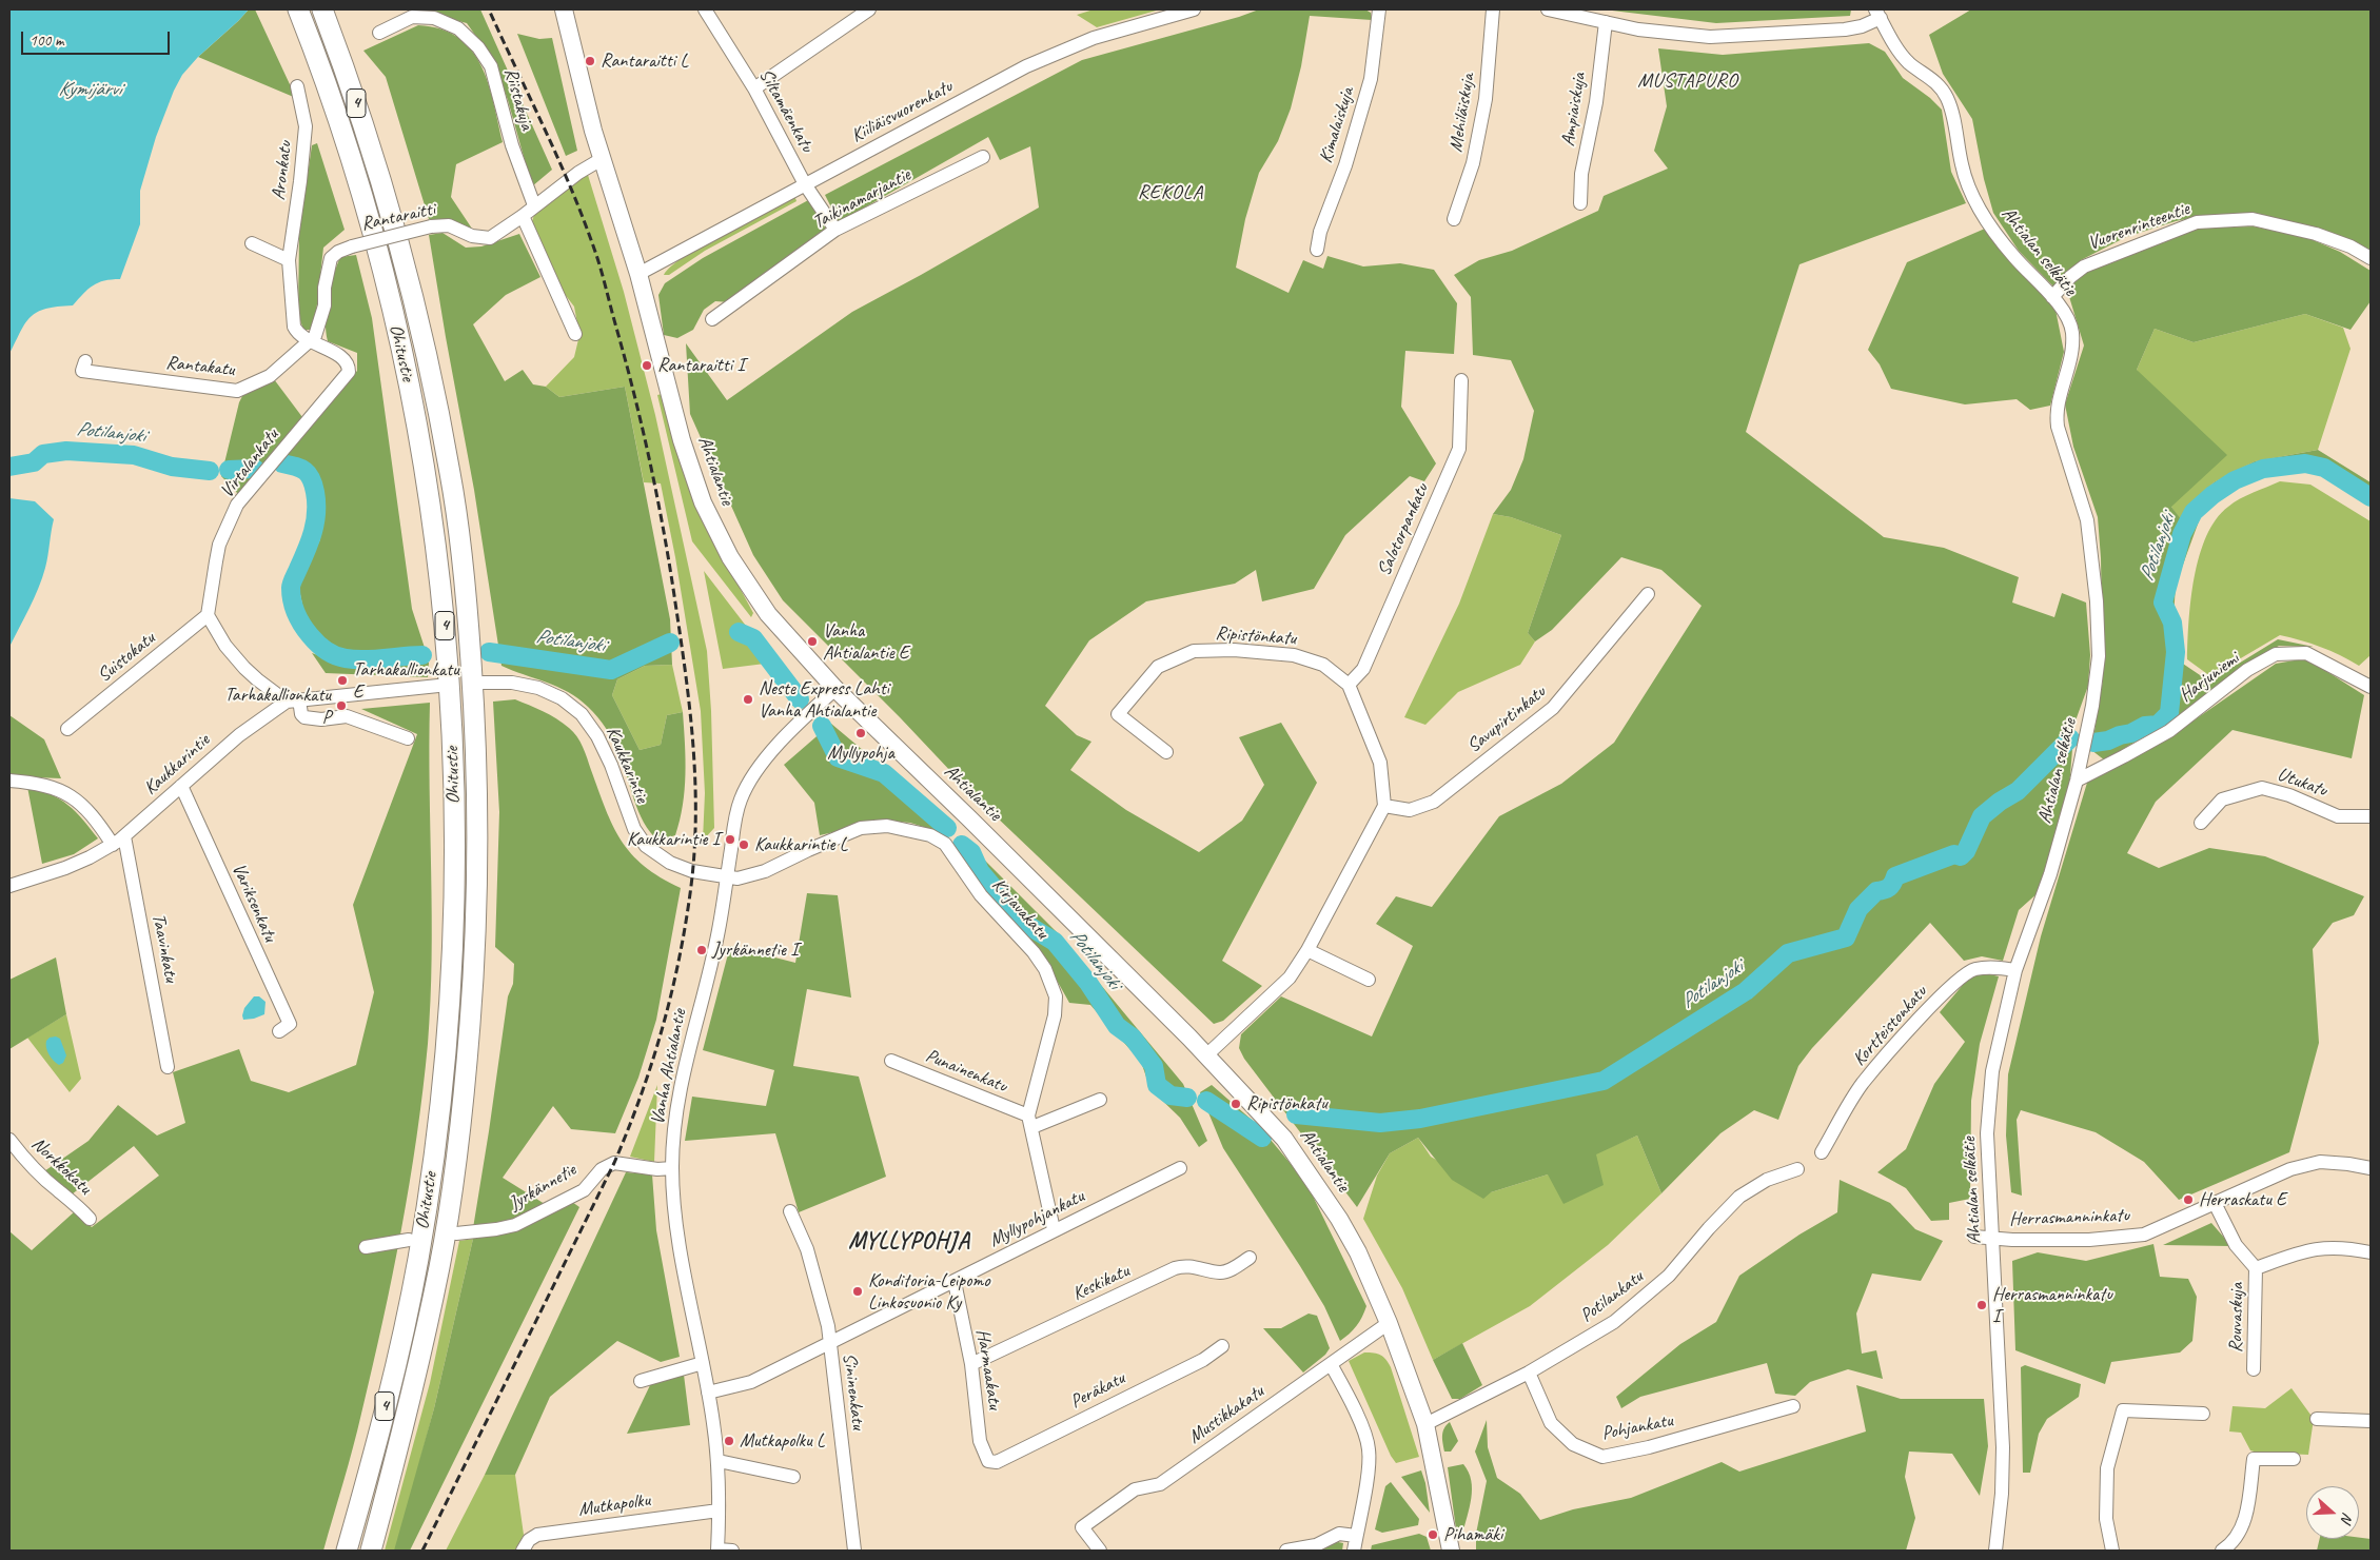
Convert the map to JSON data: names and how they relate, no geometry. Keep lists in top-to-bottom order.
{
  "streets": {
    "highway": ["4", "Ohitustie"],
    "main road": ["Ahtialantie"],
    "street": [
      "Riistakuja",
      "Ampiaiskuja",
      "Siltamäenkatu",
      "Kiiliäisvuorenkatu",
      "Mehiläiskuja",
      "Kimalaiskuja",
      "Aronkatu",
      "Taikinamarjantie",
      "Rantaraitti",
      "Vuorenrinteentie",
      "Ahtialan selkätie",
      "Rantakatu",
      "Virtalankatu",
      "Salotorpankatu",
      "Ripistönkatu",
      "Suistokatu",
      "Harjuniemi",
      "Savupirtinkatu",
      "Kaukkarintie",
      "Utukatu",
      "Variksenkatu",
      "Kirjavakatu",
      "Taavinkatu",
      "Kortteistonkatu",
      "Vanha Ahtialantie",
      "Punainenkatu",
      "Norkkokatu",
      "Jyrkännetie",
      "Herrasmanninkatu",
      "Myllypohjankatu",
      "Keskikatu",
      "Potilankatu",
      "Rouvaskuja",
      "Harmaakatu",
      "Peräkatu",
      "Sininenkatu",
      "Mustikkakatu",
      "Pohjankatu",
      "Mutkapolku"
    ]
  },
  "crossings": [
    ["Riistakuja", "Rantaraitti"],
    ["Siltamäenkatu", "Kiiliäisvuorenkatu"],
    ["Siltamäenkatu", "Taikinamarjantie"],
    ["Kiiliäisvuorenkatu", "Ahtialantie"],
    ["Aronkatu", "Rantaraitti"],
    ["Aronkatu", "Rantakatu"],
    ["Aronkatu", "Virtalankatu"],
    ["Rantaraitti", "Rantakatu"],
    ["Rantaraitti", "Ahtialantie"],
    ["Vuorenrinteentie", "Ahtialan selkätie"],
    ["Ahtialan selkätie", "Harjuniemi"],
    ["Ahtialan selkätie", "Kortteistonkatu"],
    ["Ahtialan selkätie", "Herrasmanninkatu"],
    ["Virtalankatu", "Suistokatu"],
    ["Ahtialantie", "Vanha Ahtialantie"],
    ["Ahtialantie", "Potilankatu"],
    ["Ahtialantie", "Mustikkakatu"],
    ["Salotorpankatu", "Ripistönkatu"],
    ["Ripistönkatu", "Savupirtinkatu"],
    ["Kaukkarintie", "Variksenkatu"],
    ["Kaukkarintie", "Kirjavakatu"],
    ["Kaukkarintie", "Taavinkatu"],
    ["Kaukkarintie", "Vanha Ahtialantie"],
    ["Kirjavakatu", "Vanha Ahtialantie"],
    ["Kirjavakatu", "Punainenkatu"],
    ["Kirjavakatu", "Myllypohjankatu"],
    ["Vanha Ahtialantie", "Jyrkännetie"],
    ["Vanha Ahtialantie", "Myllypohjankatu"],
    ["Vanha Ahtialantie", "Mutkapolku"],
    ["Myllypohjankatu", "Harmaakatu"],
    ["Myllypohjankatu", "Sininenkatu"],
    ["Keskikatu", "Harmaakatu"],
    ["Potilankatu", "Pohjankatu"],
    ["Harmaakatu", "Peräkatu"]
  ],
  "districts": ["MUSTAPURO", "REKOLA", "MYLLYPOHJA"],
  "water": ["Kymijärvi", "Potilanjoki"],
  "places": [
    "Rantaraitti L",
    "Rantaraitti I",
    "Vanha Ahtialantie E",
    "Tarhakallionkatu E",
    "Neste Express Lahti Vanha Ahtialantie",
    "Tarhakallionkatu P",
    "Myllypohja",
    "Kaukkarintie I",
    "Kaukkarintie L",
    "Jyrkännetie I",
    "Ripistönkatu",
    "Herraskatu E",
    "Konditoria-Leipomo Linkosuonio Ky",
    "Herrasmanninkatu I",
    "Mutkapolku L",
    "Pihamäki"
  ],
  "scale_bar": "100 m",
  "north": "right"
}
